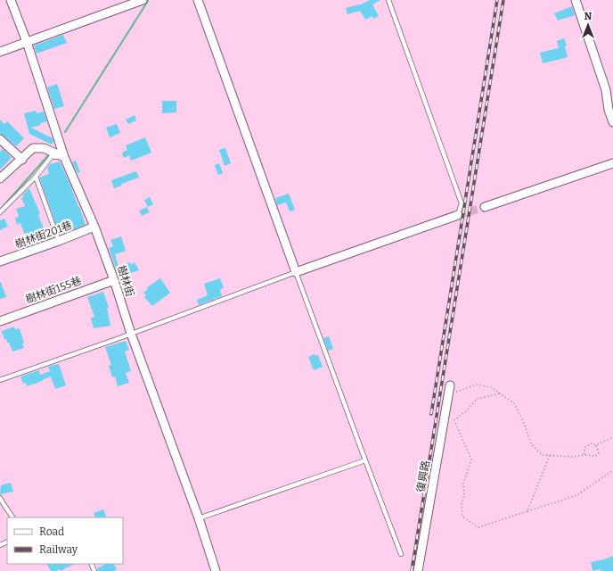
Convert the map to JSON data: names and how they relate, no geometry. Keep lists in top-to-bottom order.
{
  "streets": {
    "street": [
      "樹林街201巷",
      "樹林街",
      "樹林街155巷",
      "復興路"
    ]
  },
  "crossings": [
    ["樹林街201巷", "樹林街"],
    ["樹林街", "樹林街155巷"]
  ],
  "legend": ["Road", "Railway"],
  "north": "top"
}
